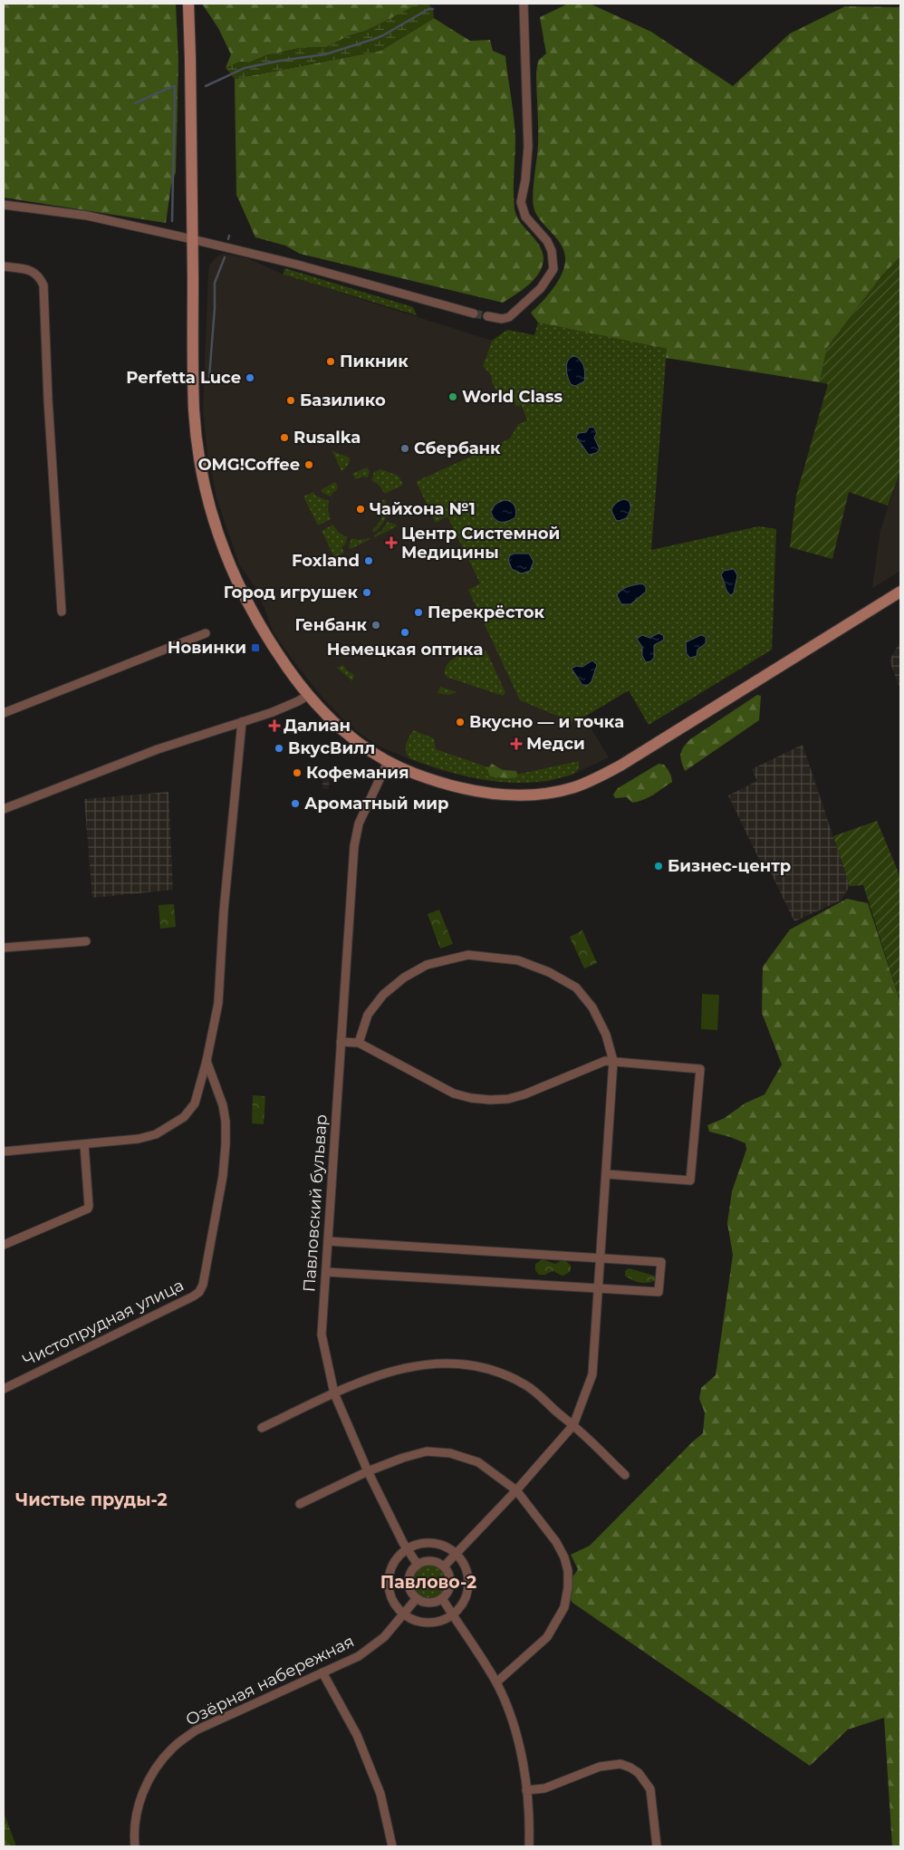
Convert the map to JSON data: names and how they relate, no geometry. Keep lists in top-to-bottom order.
{
  "streets": {
    "street": ["Павловский бульвар", "Чистопрудная улица", "Озёрная набережная"]
  },
  "crossings": [
    ["Павловский бульвар", "Озёрная набережная"]
  ],
  "districts": ["Чистые пруды-2", "Павлово-2"],
  "places": {
    "other": [
      "Пикник",
      "Perfetta Luce",
      "World Class",
      "Базилико",
      "Rusalka",
      "Сбербанк",
      "OMG!Coffee",
      "Чайхона №1",
      "Foxland",
      "Город игрушек",
      "Перекрёсток",
      "Генбанк",
      "Немецкая оптика",
      "Вкусно — и точка",
      "ВкусВилл",
      "Кофемания",
      "Ароматный мир",
      "Бизнес-центр"
    ],
    "health": ["Центр Системной Медицины", "Далиан", "Медси"],
    "transit": ["Новинки"]
  }
}
